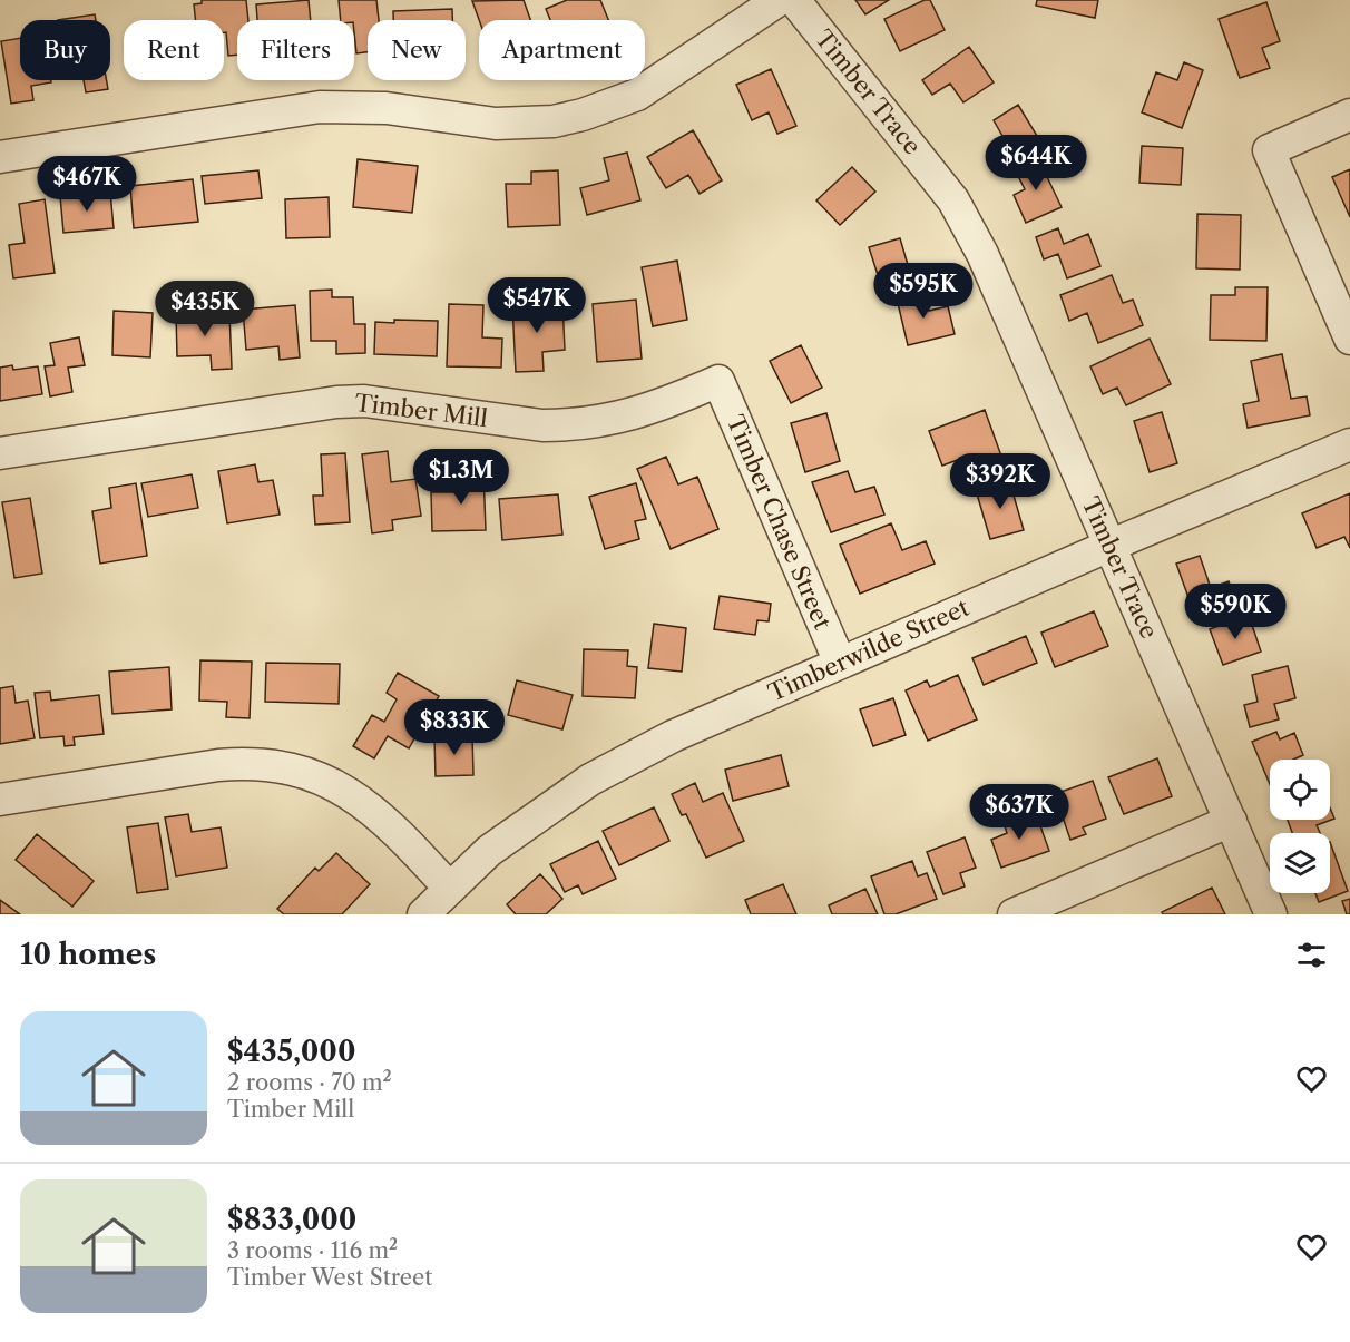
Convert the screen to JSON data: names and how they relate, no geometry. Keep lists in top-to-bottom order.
{
  "streets": {
    "street": [
      "Timber Trace",
      "Timber Mill",
      "Timber Chase Street",
      "Timberwilde Street"
    ]
  },
  "crossings": [
    ["Timber Trace", "Timberwilde Street"],
    ["Timber Mill", "Timber Chase Street"],
    ["Timber Chase Street", "Timberwilde Street"]
  ],
  "page": {
    "chip": [
      "Buy",
      "Rent",
      "Filters",
      "New",
      "Apartment"
    ],
    "price": [
      "$644K",
      "$467K",
      "$595K",
      "$547K",
      "$435K",
      "$1.3M",
      "$392K",
      "$590K",
      "$833K",
      "$637K"
    ],
    "heading": "10 homes",
    "list": [
      {
        "name": "$435,000",
        "note": "2 rooms · 70 m² · Timber Mill"
      },
      {
        "name": "$833,000",
        "note": "3 rooms · 116 m² · Timber West Street"
      }
    ]
  }
}
